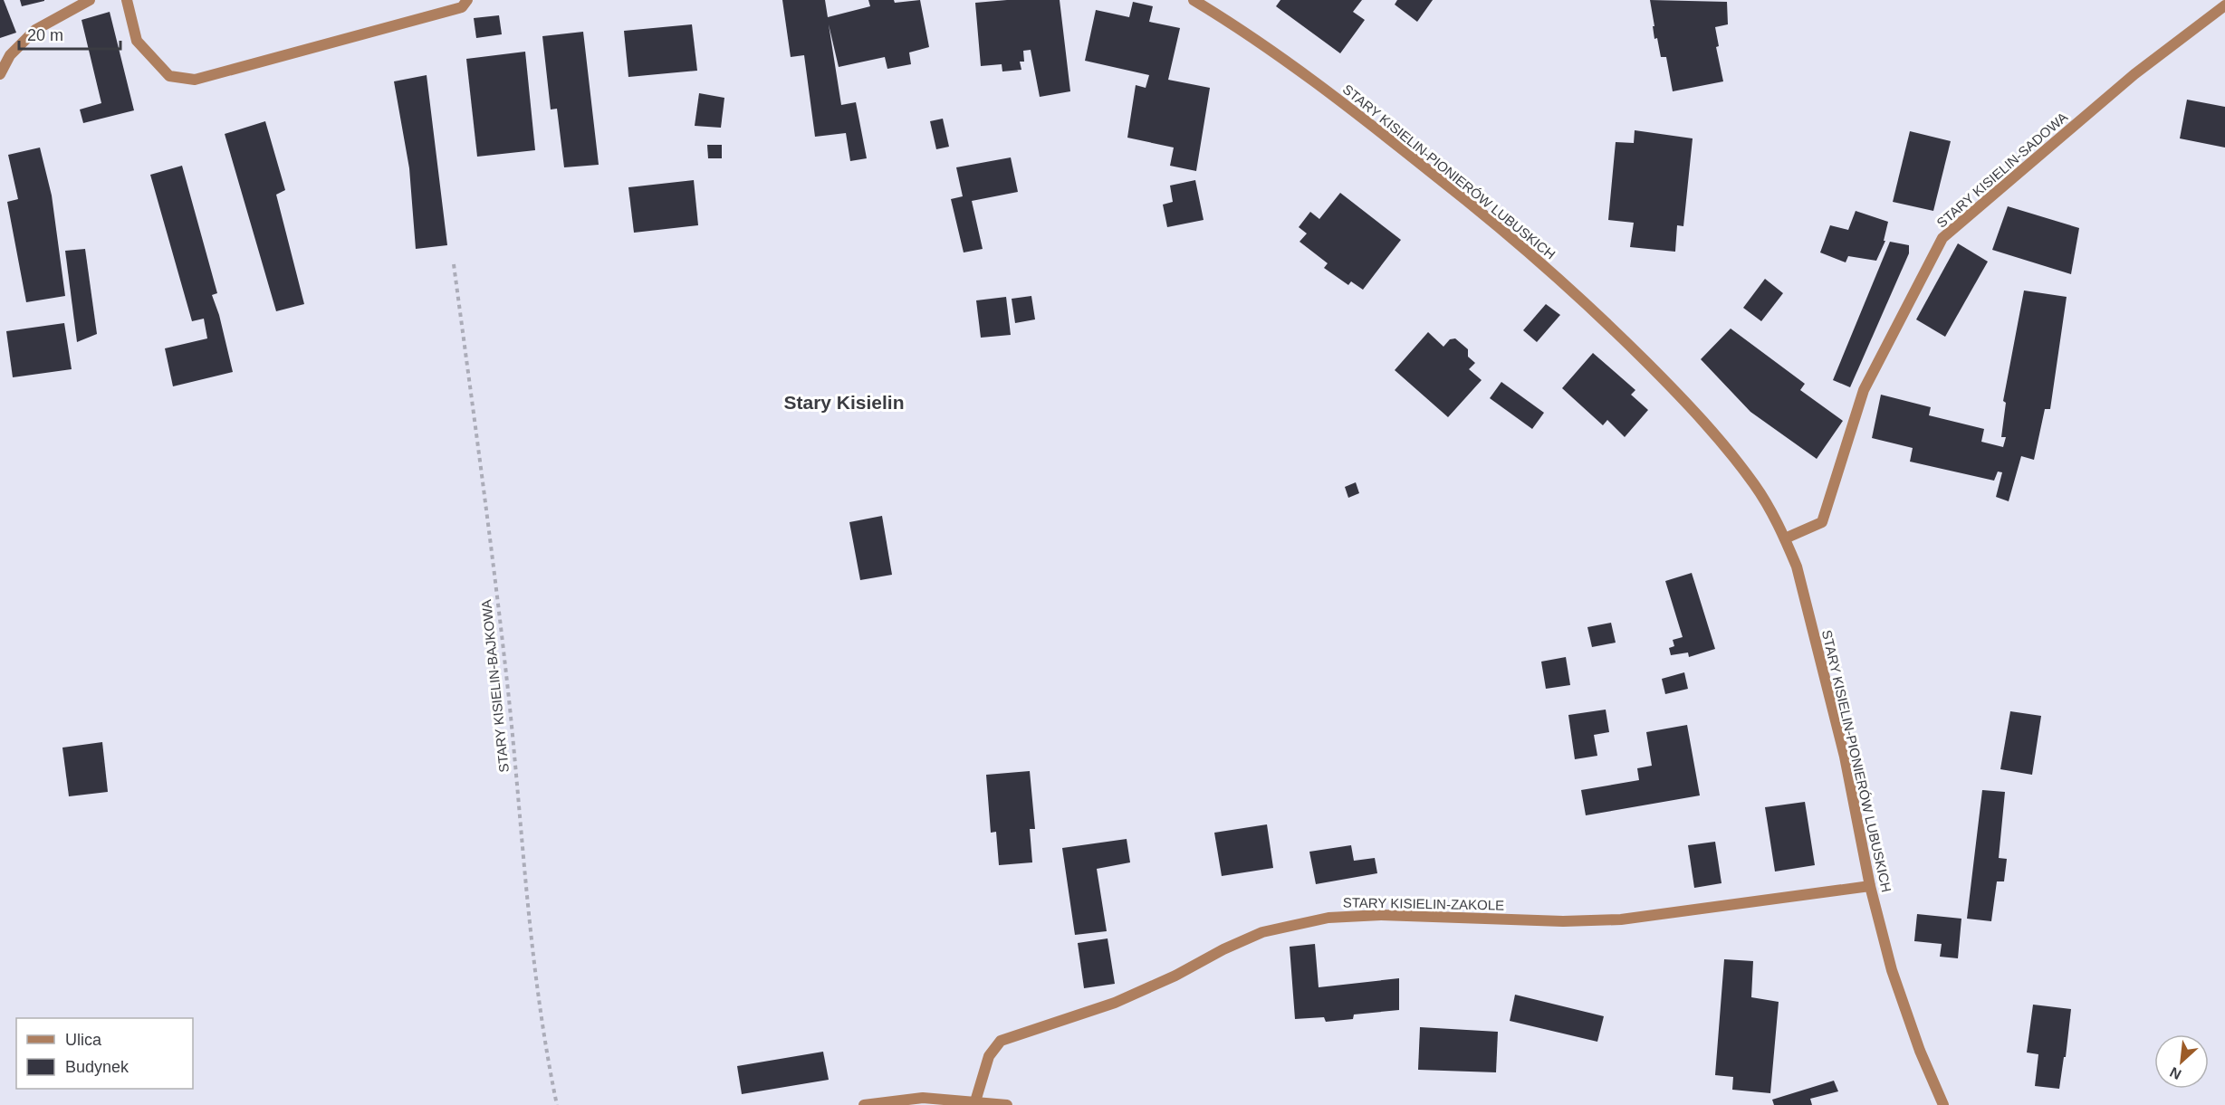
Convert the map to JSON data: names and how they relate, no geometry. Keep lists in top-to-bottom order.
{
  "streets": {
    "street": ["STARY KISIELIN-SADOWA", "STARY KISIELIN-PIONIERÓW LUBUSKICH", "STARY KISIELIN-ZAKOLE"],
    "path": ["STARY KISIELIN-BAJKOWA"]
  },
  "crossings": [
    ["STARY KISIELIN-SADOWA", "STARY KISIELIN-PIONIERÓW LUBUSKICH"],
    ["STARY KISIELIN-PIONIERÓW LUBUSKICH", "STARY KISIELIN-ZAKOLE"]
  ],
  "districts": ["Stary Kisielin"],
  "legend": ["Ulica", "Budynek"],
  "scale_bar": "20 m",
  "north": "bottom left"
}
